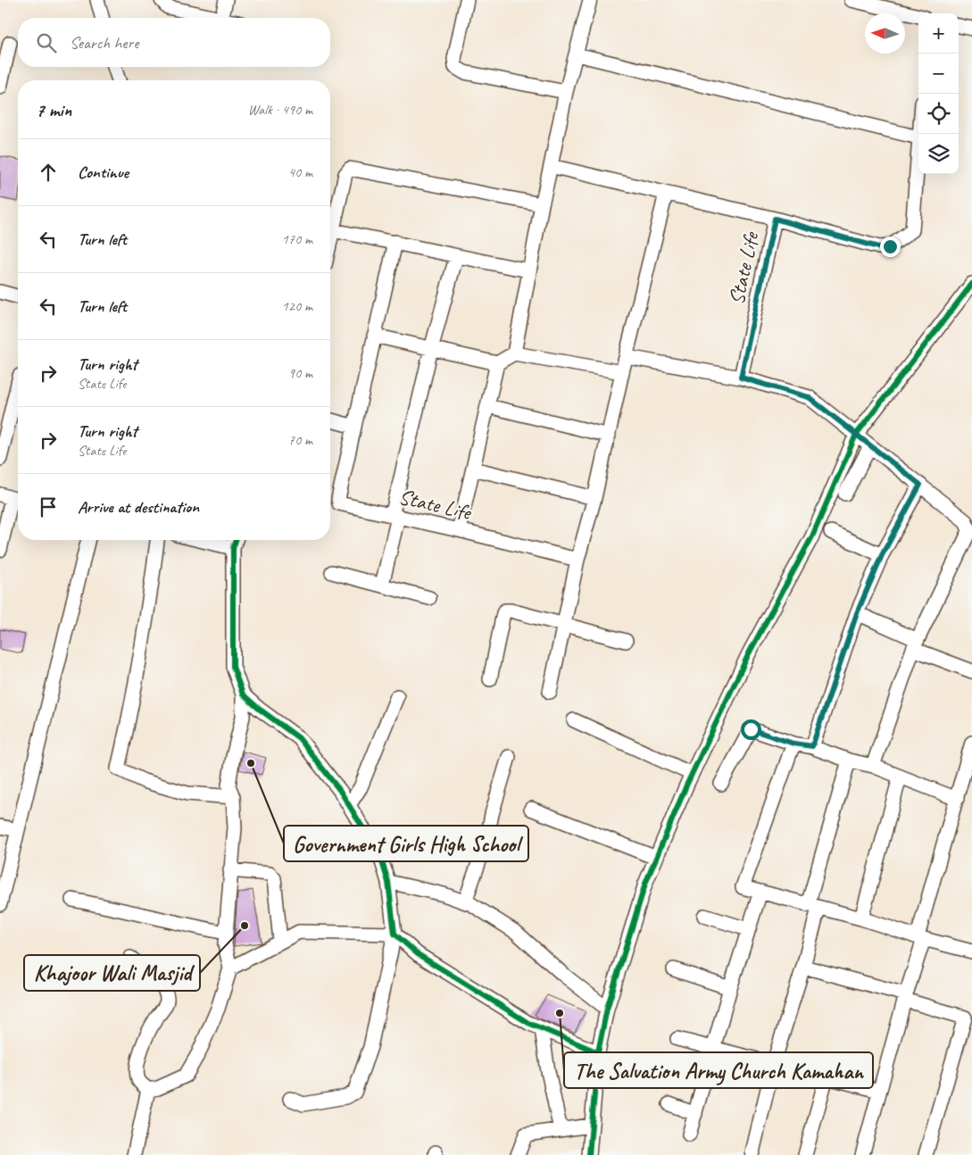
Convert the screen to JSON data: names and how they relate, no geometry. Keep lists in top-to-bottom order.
{
  "streets": {
    "street": ["State Life"]
  },
  "places": ["Government Girls High School", "Khajoor Wali Masjid", "The Salvation Army Church Kamahan"],
  "north": "left",
  "page": {
    "map_buttons": ["+", "−"],
    "search": "Search here",
    "heading": ["7 min", "Walk · 490 m"],
    "list": [
      ["Continue", "40 m"],
      ["Turn left", "170 m"],
      ["Turn left", "120 m"],
      ["Turn right", "State Life", "90 m"],
      ["Turn right", "State Life", "70 m"],
      "Arrive at destination"
    ]
  }
}
